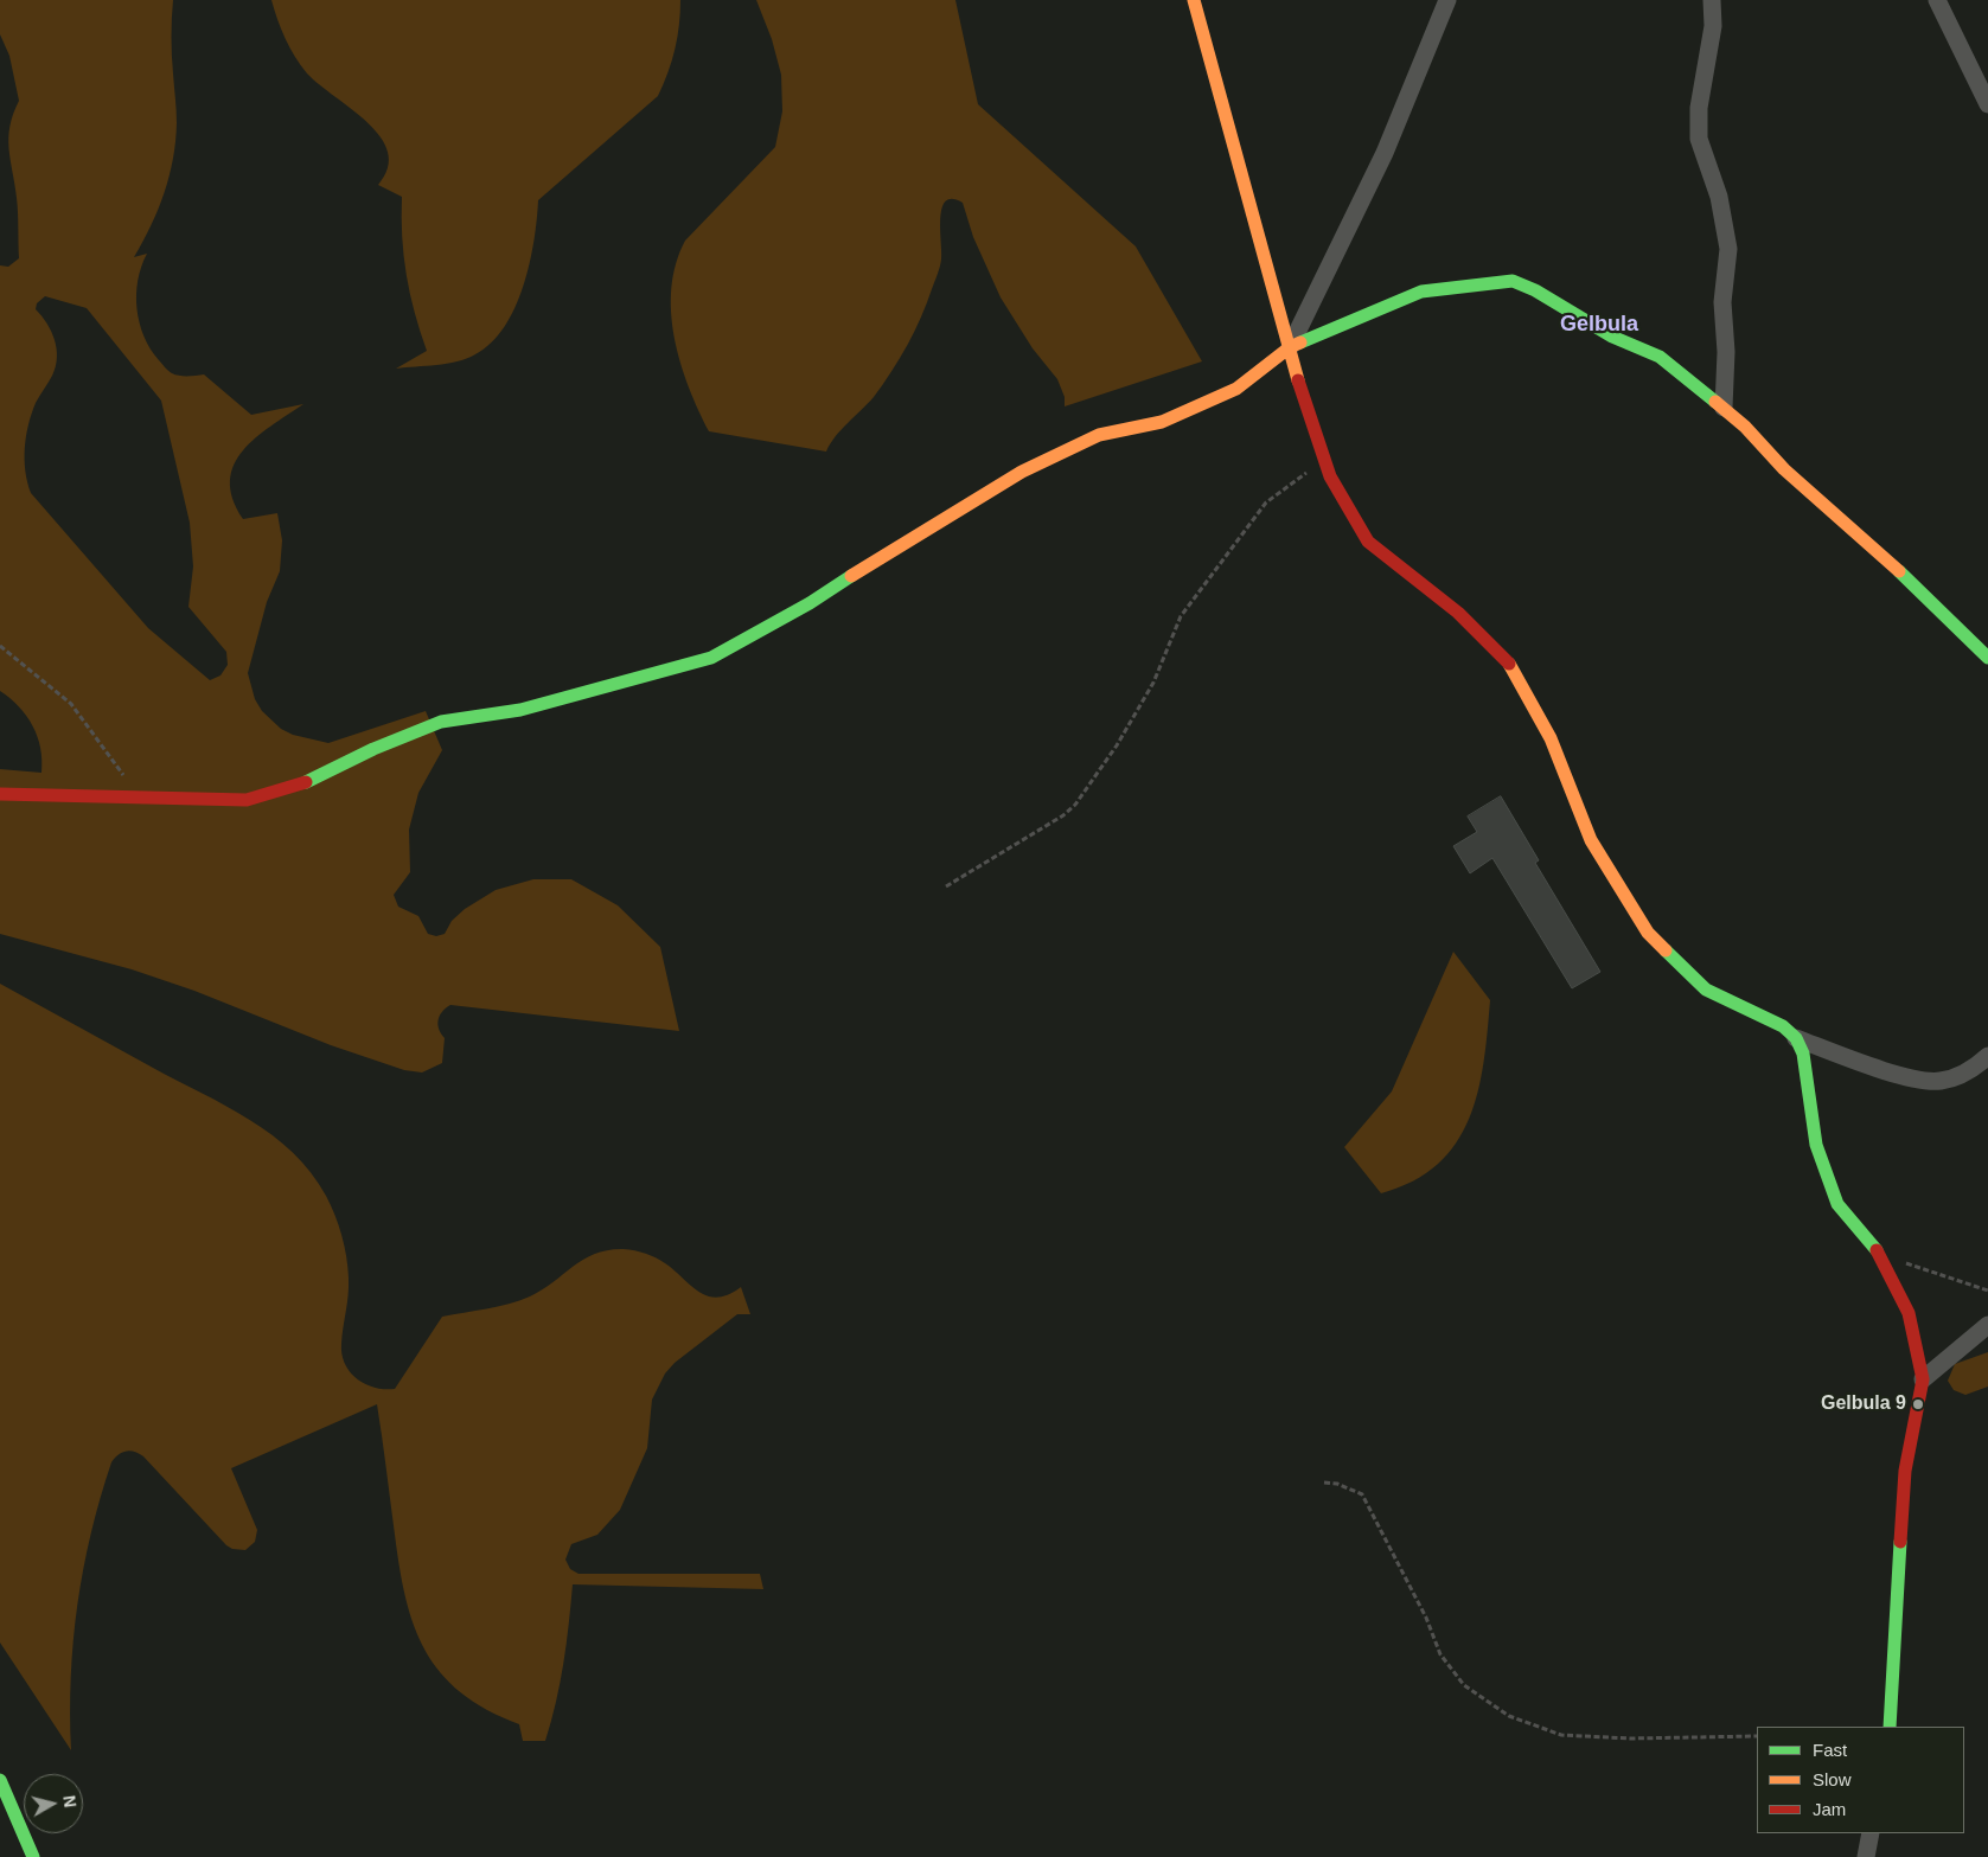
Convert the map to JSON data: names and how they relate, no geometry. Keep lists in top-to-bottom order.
{
  "districts": ["Gelbula"],
  "places": ["Gelbula 9"],
  "legend": ["Fast", "Slow", "Jam"],
  "north": "right"
}
